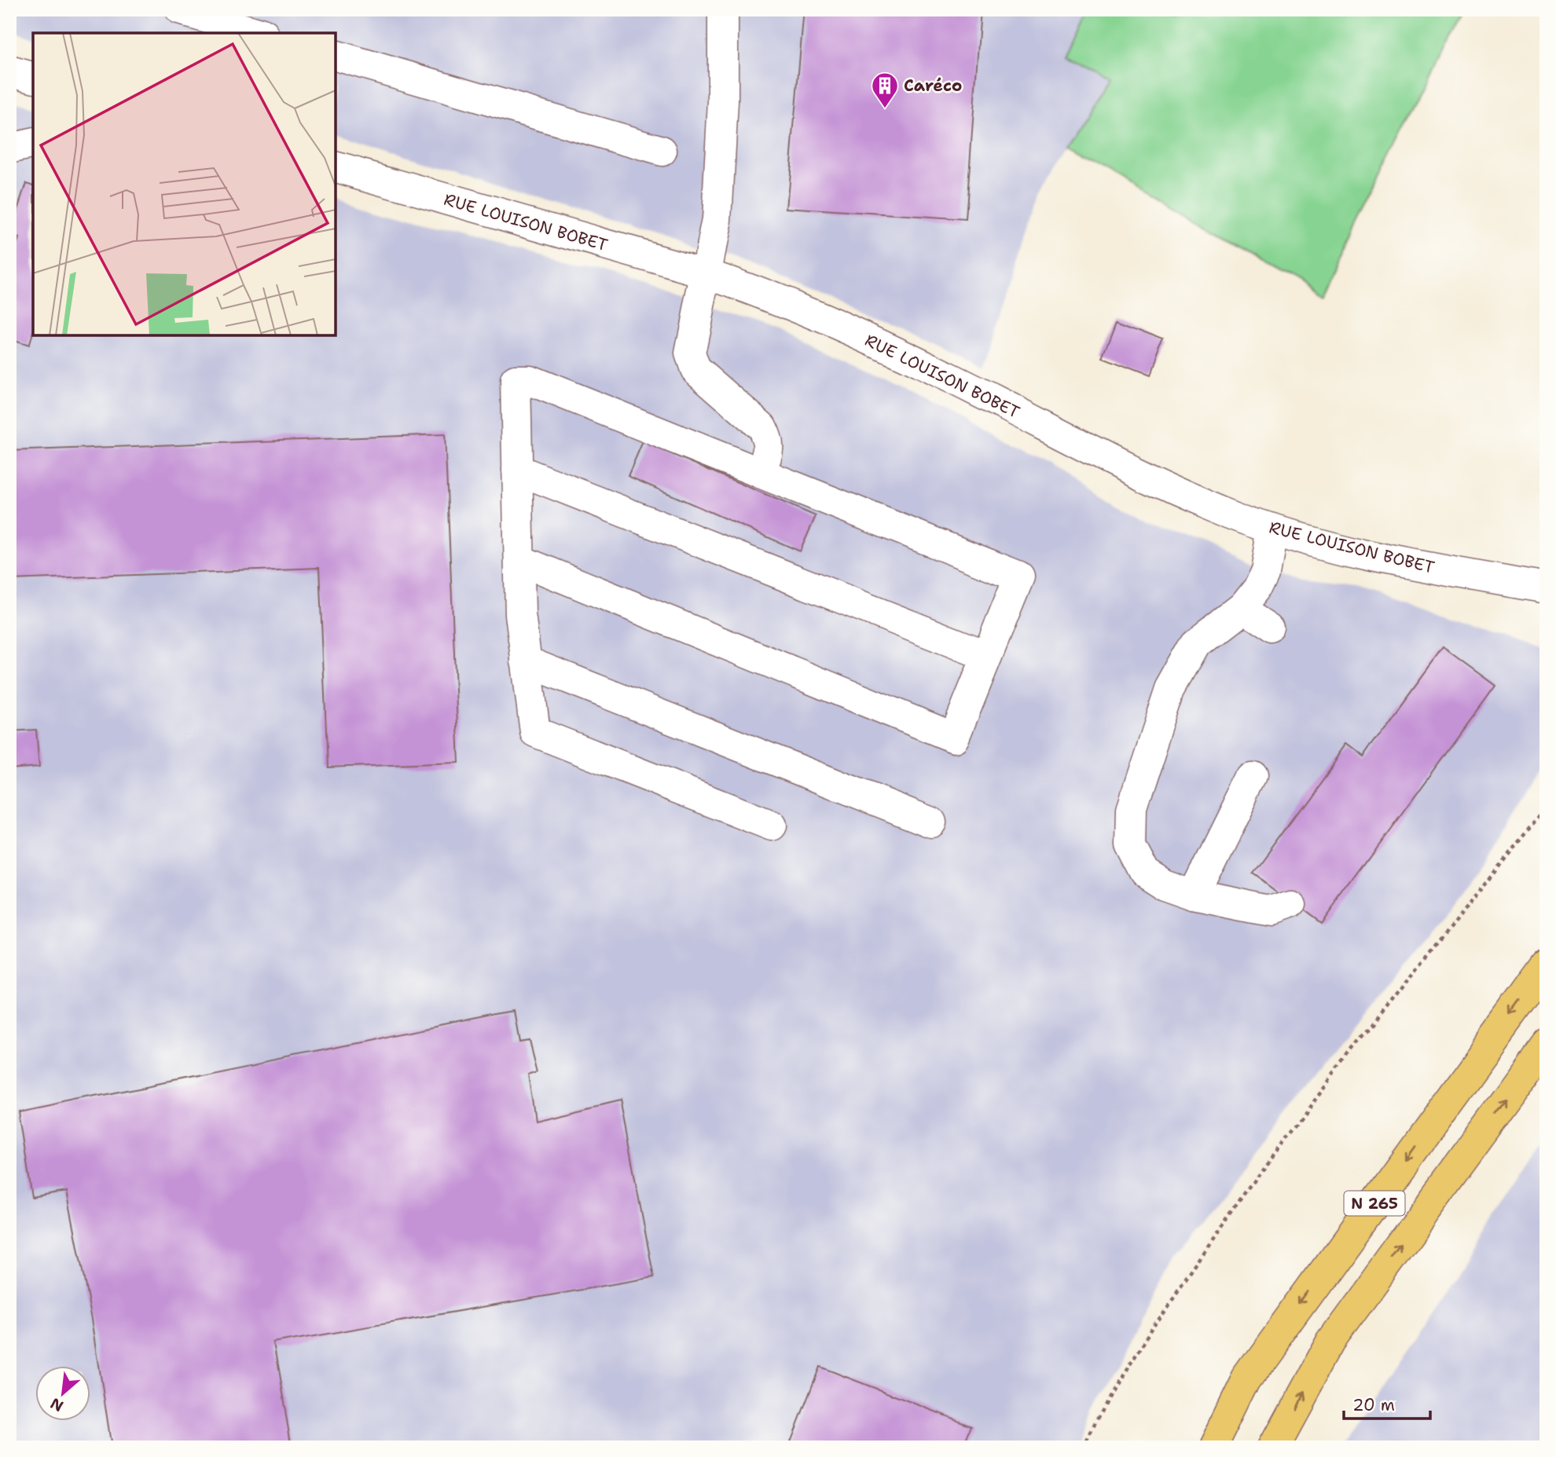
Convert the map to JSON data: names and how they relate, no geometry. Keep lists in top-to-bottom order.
{
  "streets": {
    "highway": ["N 265"],
    "street": ["RUE LOUISON BOBET"]
  },
  "places": {
    "building": ["Caréco"]
  },
  "scale_bar": "20 m",
  "north": "bottom left"
}
